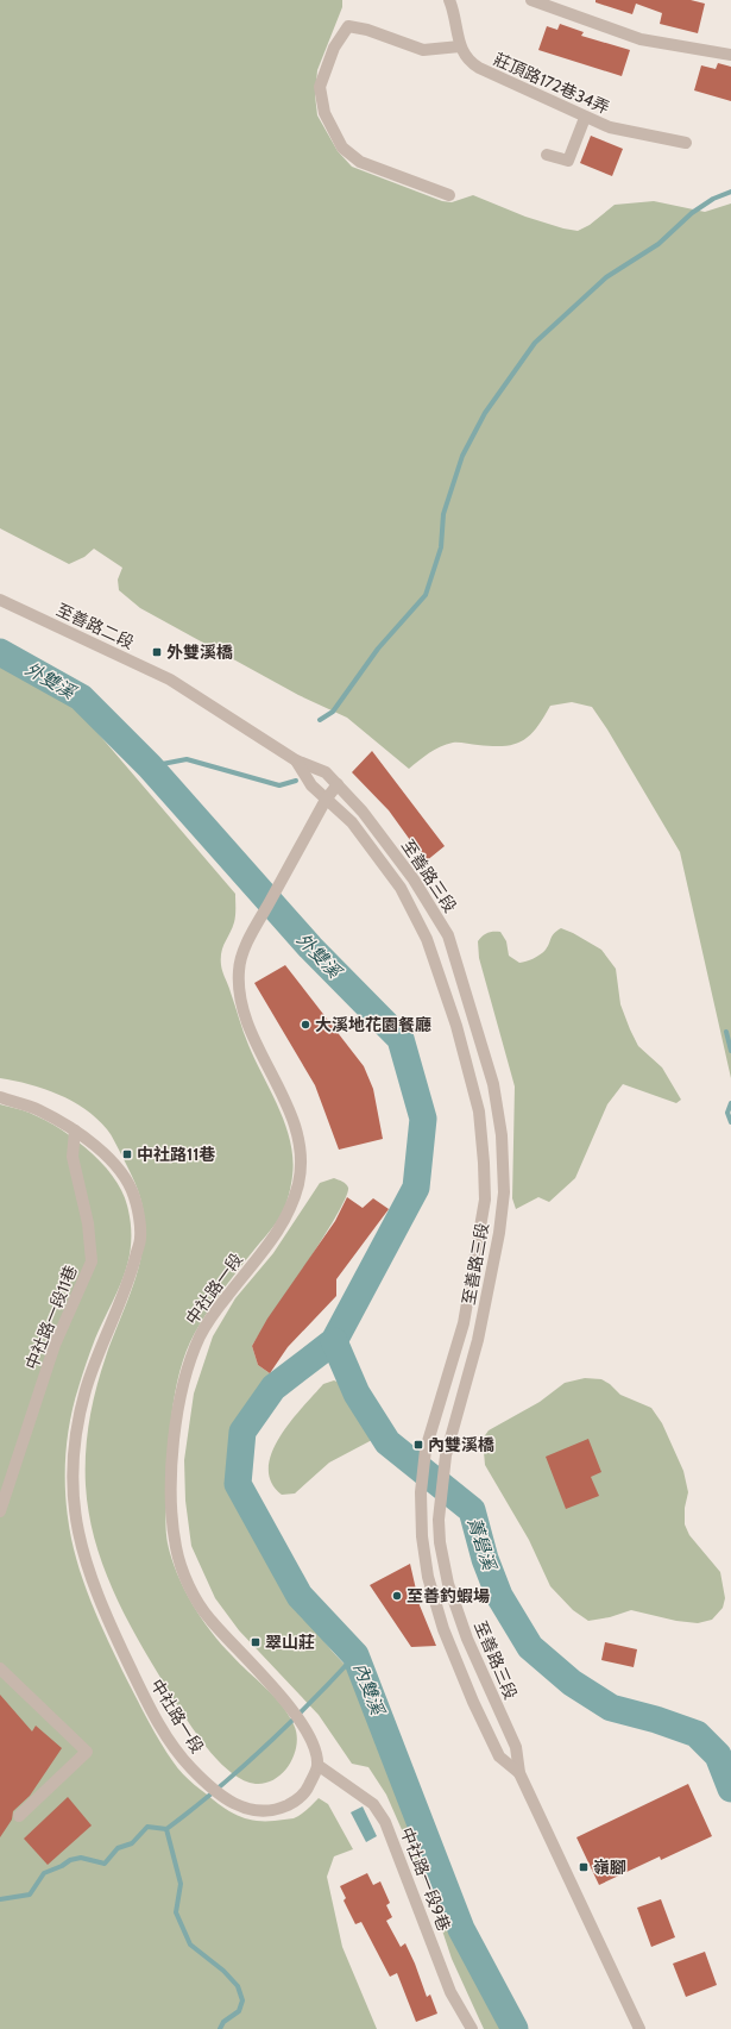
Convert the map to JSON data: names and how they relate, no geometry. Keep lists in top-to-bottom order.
{
  "streets": {
    "street": [
      "莊頂路172巷34弄",
      "至善路二段",
      "至善路三段",
      "中社路一段",
      "中社路一段11巷",
      "中社路一段9巷"
    ]
  },
  "crossings": [
    ["至善路二段", "至善路三段"],
    ["至善路二段", "中社路一段"],
    ["至善路三段", "中社路一段"],
    ["中社路一段", "中社路一段11巷"],
    ["中社路一段", "中社路一段9巷"]
  ],
  "water": ["外雙溪", "菁礐溪", "內雙溪"],
  "places": {
    "transit": [
      "外雙溪橋",
      "中社路11巷",
      "內雙溪橋",
      "翠山莊",
      "嶺腳"
    ],
    "other": ["大溪地花園餐廳", "至善釣蝦場"]
  }
}
